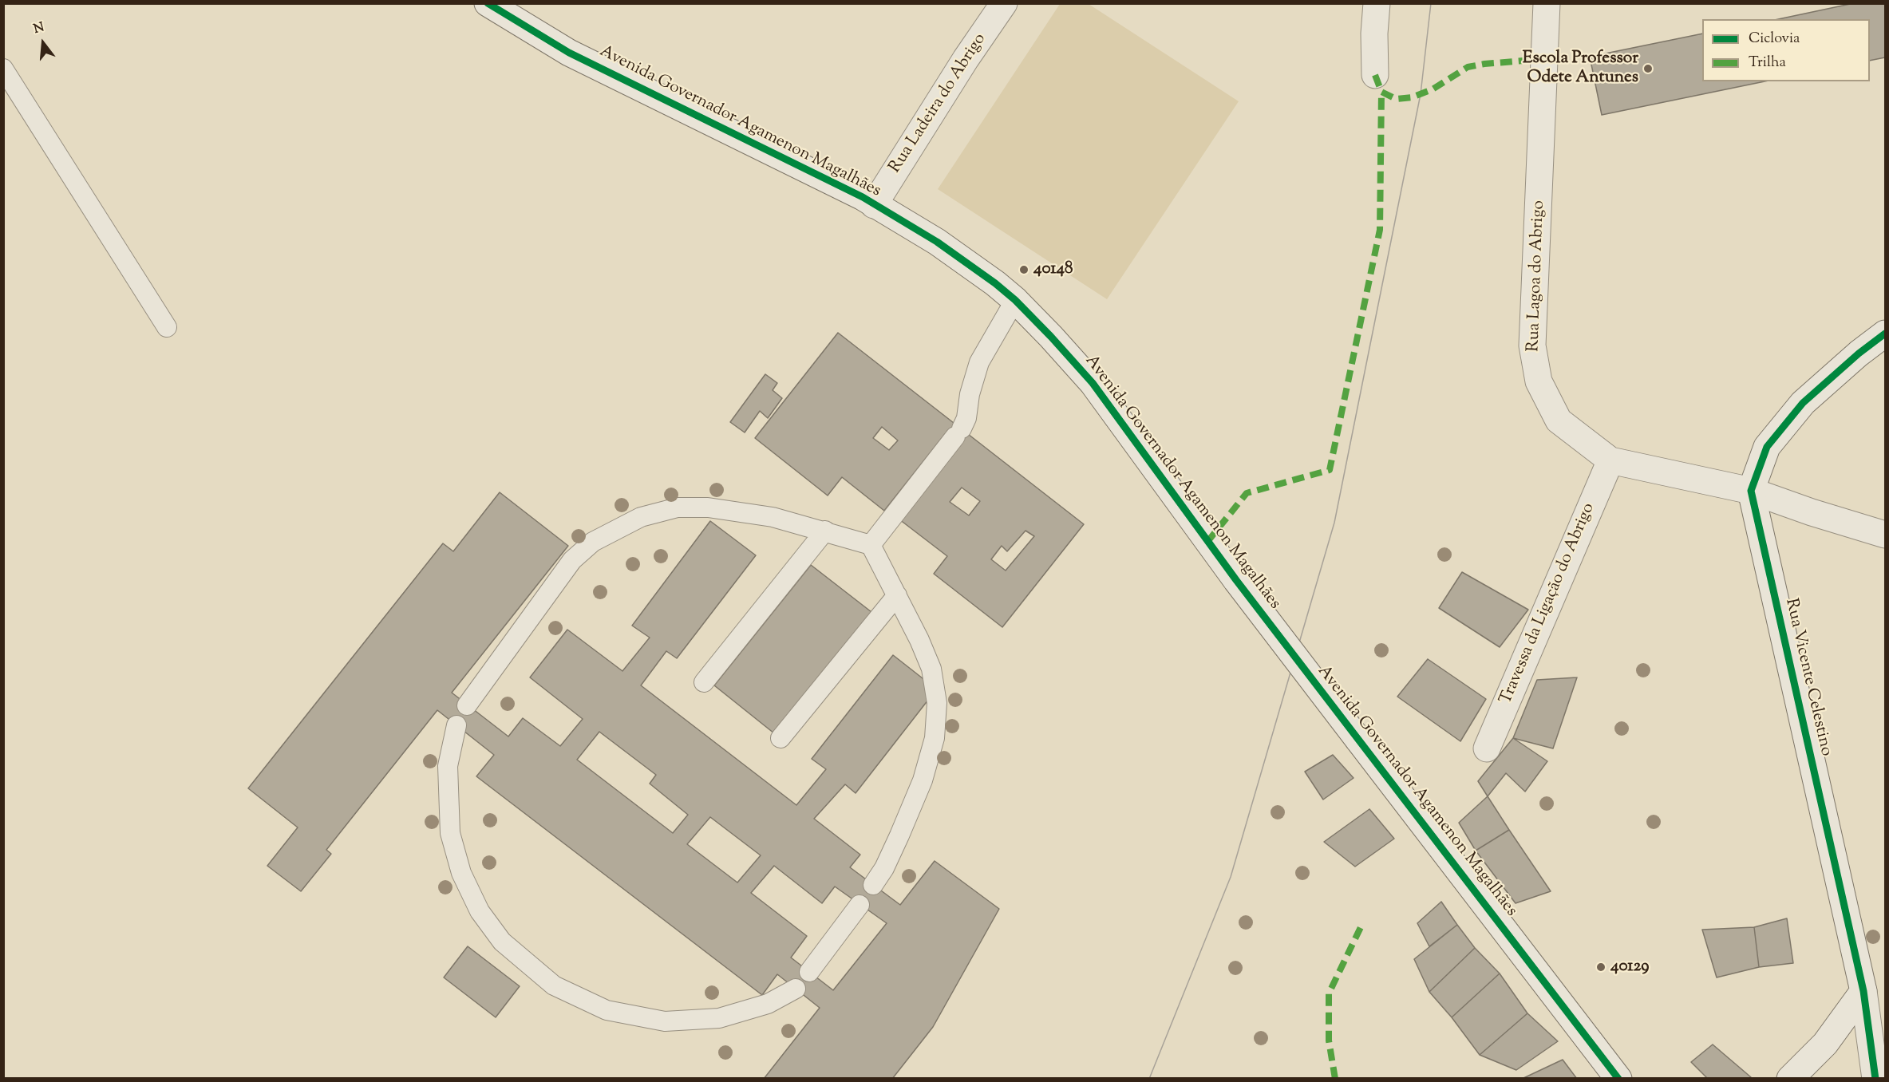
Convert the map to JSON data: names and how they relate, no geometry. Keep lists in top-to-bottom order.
{
  "streets": {
    "street": [
      "Rua Ladeira do Abrigo",
      "Avenida Governador Agamenon Magalhães",
      "Rua Lagoa do Abrigo",
      "Travessa da Ligação do Abrigo",
      "Rua Vicente Celestino"
    ]
  },
  "crossings": [
    ["Rua Ladeira do Abrigo", "Avenida Governador Agamenon Magalhães"],
    ["Rua Lagoa do Abrigo", "Travessa da Ligação do Abrigo"],
    ["Rua Lagoa do Abrigo", "Rua Vicente Celestino"]
  ],
  "places": ["Escola Professor Odete Antunes", "40148", "40129"],
  "legend": ["Ciclovia", "Trilha"],
  "north": "top"
}
